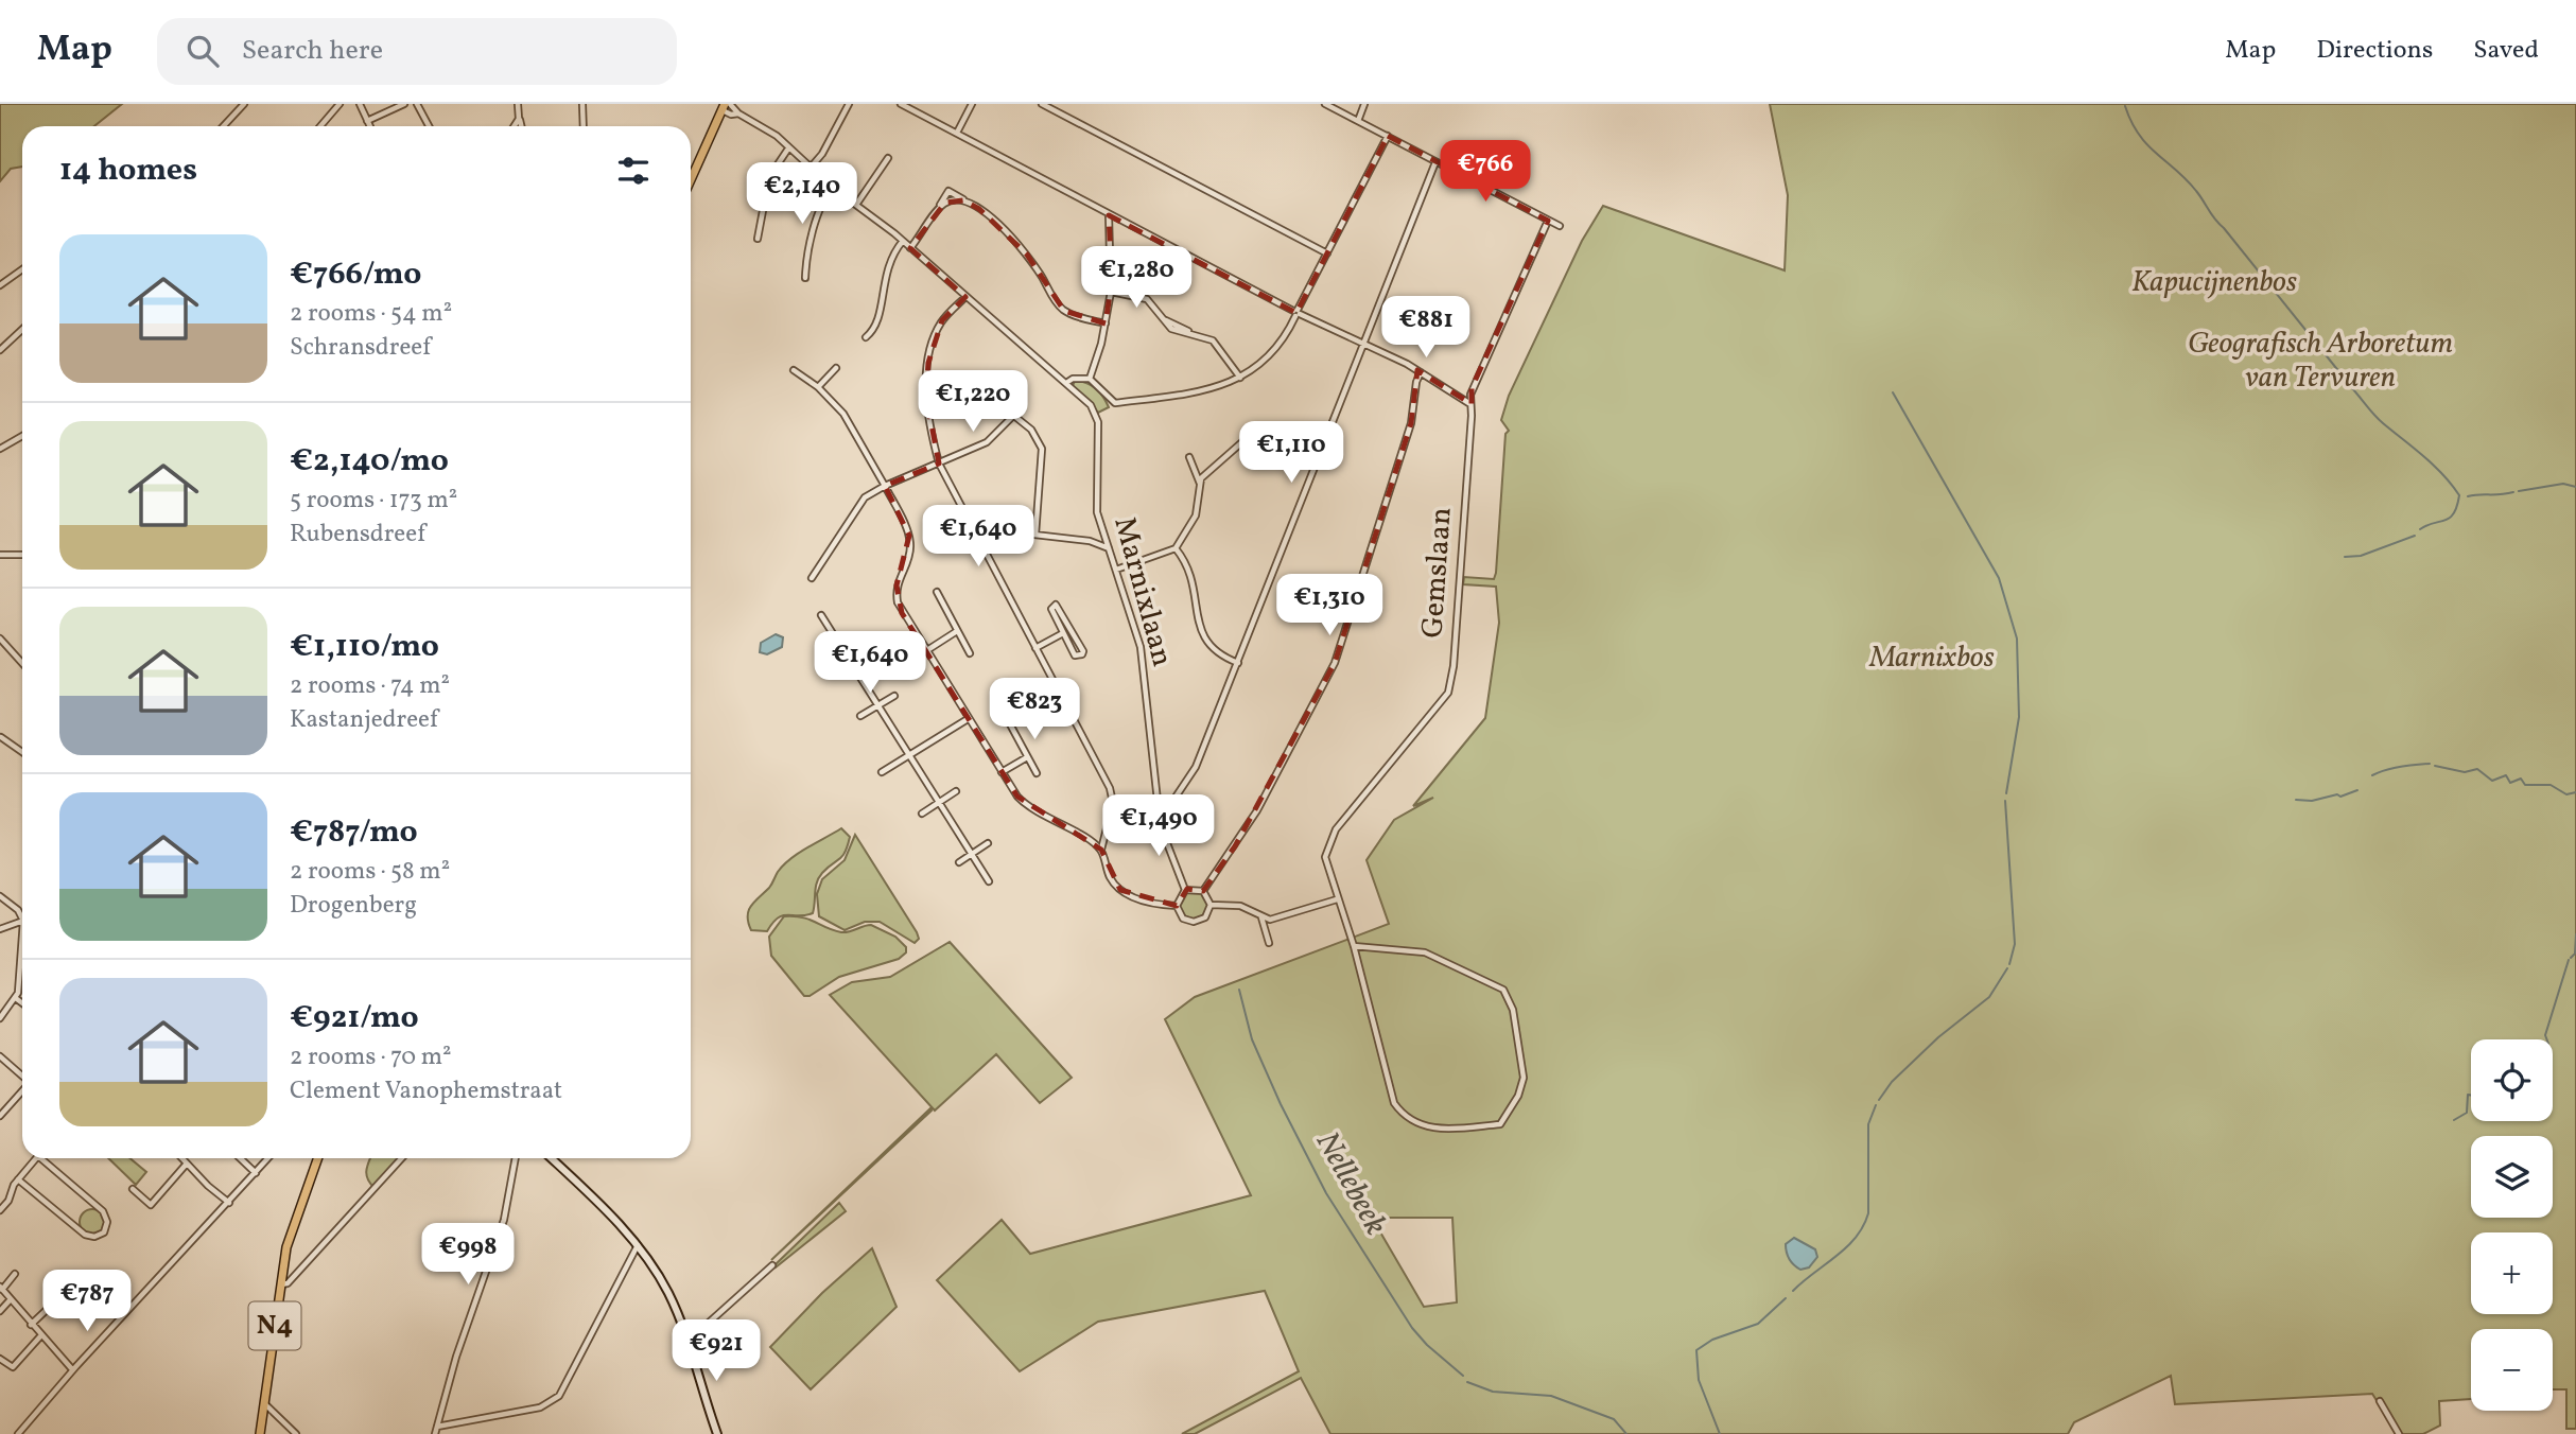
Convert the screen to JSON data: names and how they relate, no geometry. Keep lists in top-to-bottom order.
{
  "streets": {
    "main road": ["N4"],
    "street": ["Gemslaan", "Marnixlaan"]
  },
  "water": ["Nellebeek"],
  "parks": ["Kapucijnenbos", "Geografisch Arboretum van Tervuren", "Marnixbos"],
  "page": {
    "header": "Map",
    "search": "Search here",
    "nav": ["Map", "Directions", "Saved"],
    "heading": "14 homes",
    "price": [
      "€766",
      "€2,140",
      "€1,280",
      "€881",
      "€1,220",
      "€1,110",
      "€1,640",
      "€1,310",
      "€1,640",
      "€823",
      "€1,490",
      "€998",
      "€787",
      "€921"
    ],
    "list": [
      {
        "name": "€766/mo",
        "note": "2 rooms · 54 m² · Schransdreef"
      },
      {
        "name": "€2,140/mo",
        "note": "5 rooms · 173 m² · Rubensdreef"
      },
      {
        "name": "€1,110/mo",
        "note": "2 rooms · 74 m² · Kastanjedreef"
      },
      {
        "name": "€787/mo",
        "note": "2 rooms · 58 m² · Drogenberg"
      },
      {
        "name": "€921/mo",
        "note": "2 rooms · 70 m² · Clement Vanophemstraat"
      }
    ],
    "map_buttons": ["+", "−"]
  }
}
